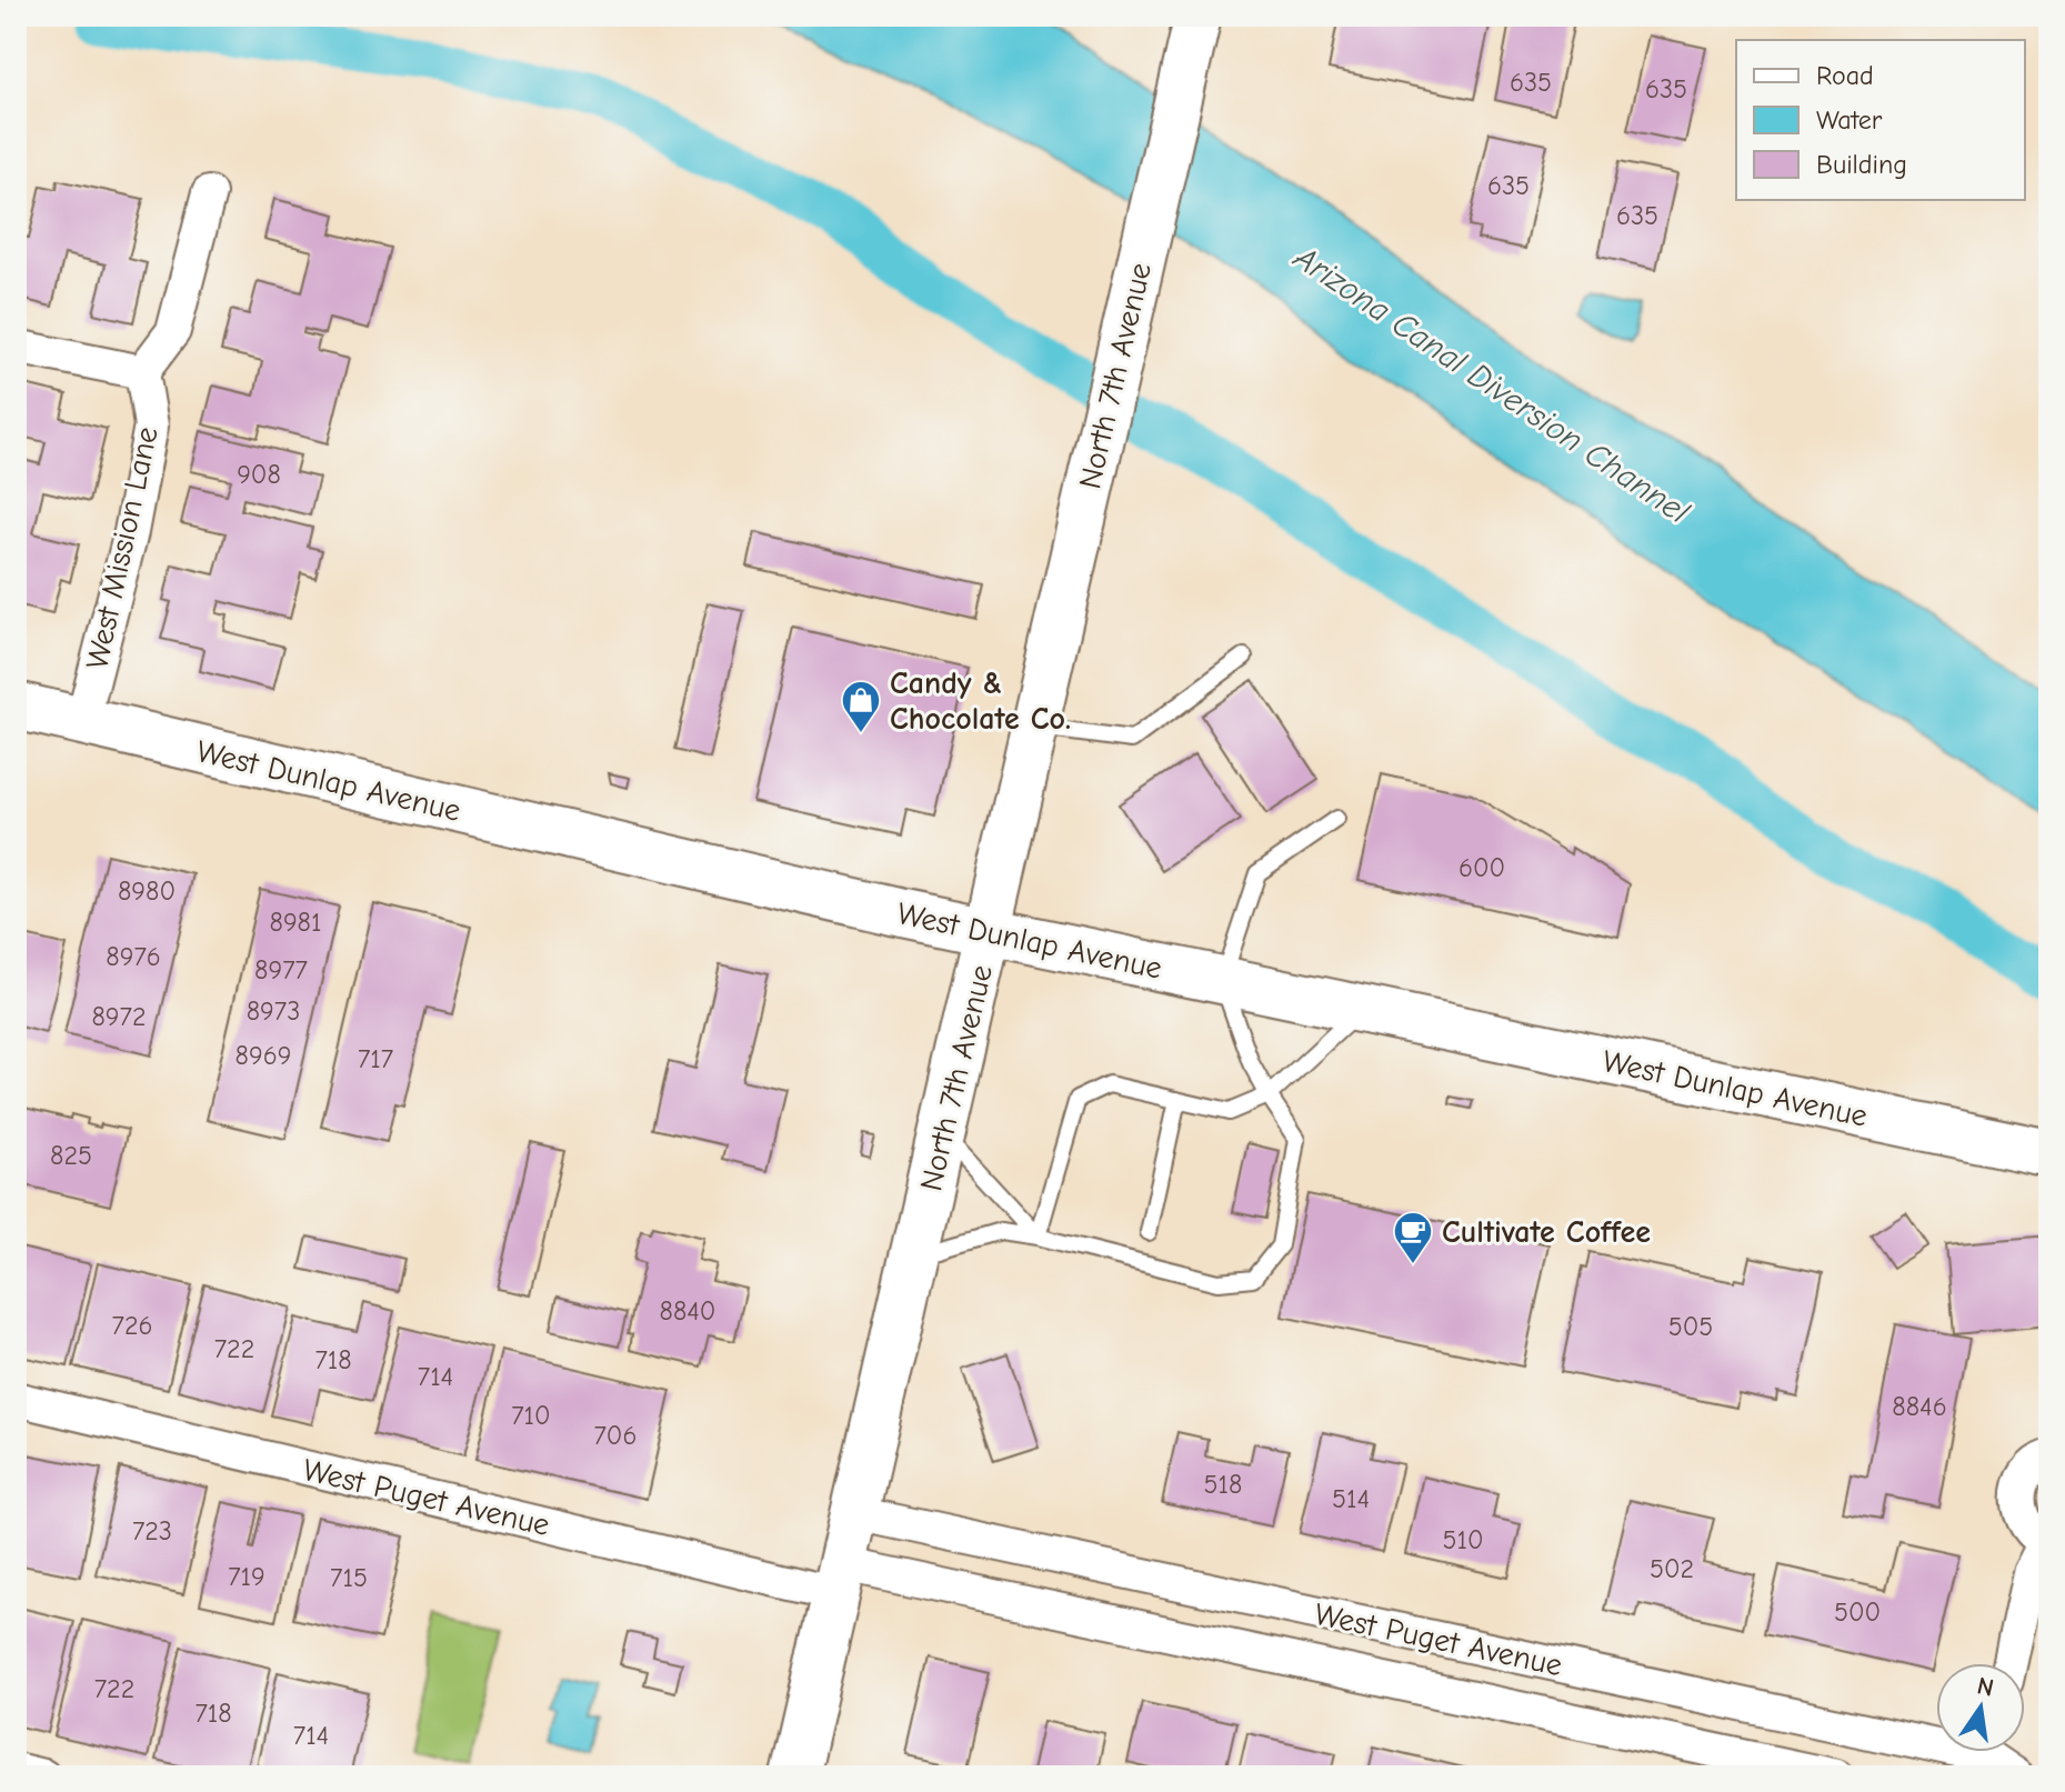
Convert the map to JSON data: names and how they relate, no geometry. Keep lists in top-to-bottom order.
{
  "streets": {
    "main road": ["North 7th Avenue", "West Dunlap Avenue"],
    "street": ["West Mission Lane", "West Puget Avenue"]
  },
  "crossings": [
    ["North 7th Avenue", "West Dunlap Avenue"],
    ["North 7th Avenue", "West Puget Avenue"],
    ["West Mission Lane", "West Dunlap Avenue"]
  ],
  "water": ["Arizona Canal Diversion Channel"],
  "places": {
    "shop": ["Candy & Chocolate Co."],
    "cafe": ["Cultivate Coffee"]
  },
  "house_numbers": [
    "635",
    "635",
    "635",
    "635",
    "908",
    "600",
    "8980",
    "8981",
    "8976",
    "8977",
    "8973",
    "8972",
    "8969",
    "717",
    "825",
    "8840",
    "726",
    "505",
    "722",
    "718",
    "714",
    "8846",
    "710",
    "706",
    "518",
    "514",
    "723",
    "510",
    "502",
    "719",
    "715",
    "500",
    "722",
    "718",
    "714"
  ],
  "legend": ["Road", "Water", "Building"],
  "north": "top"
}
